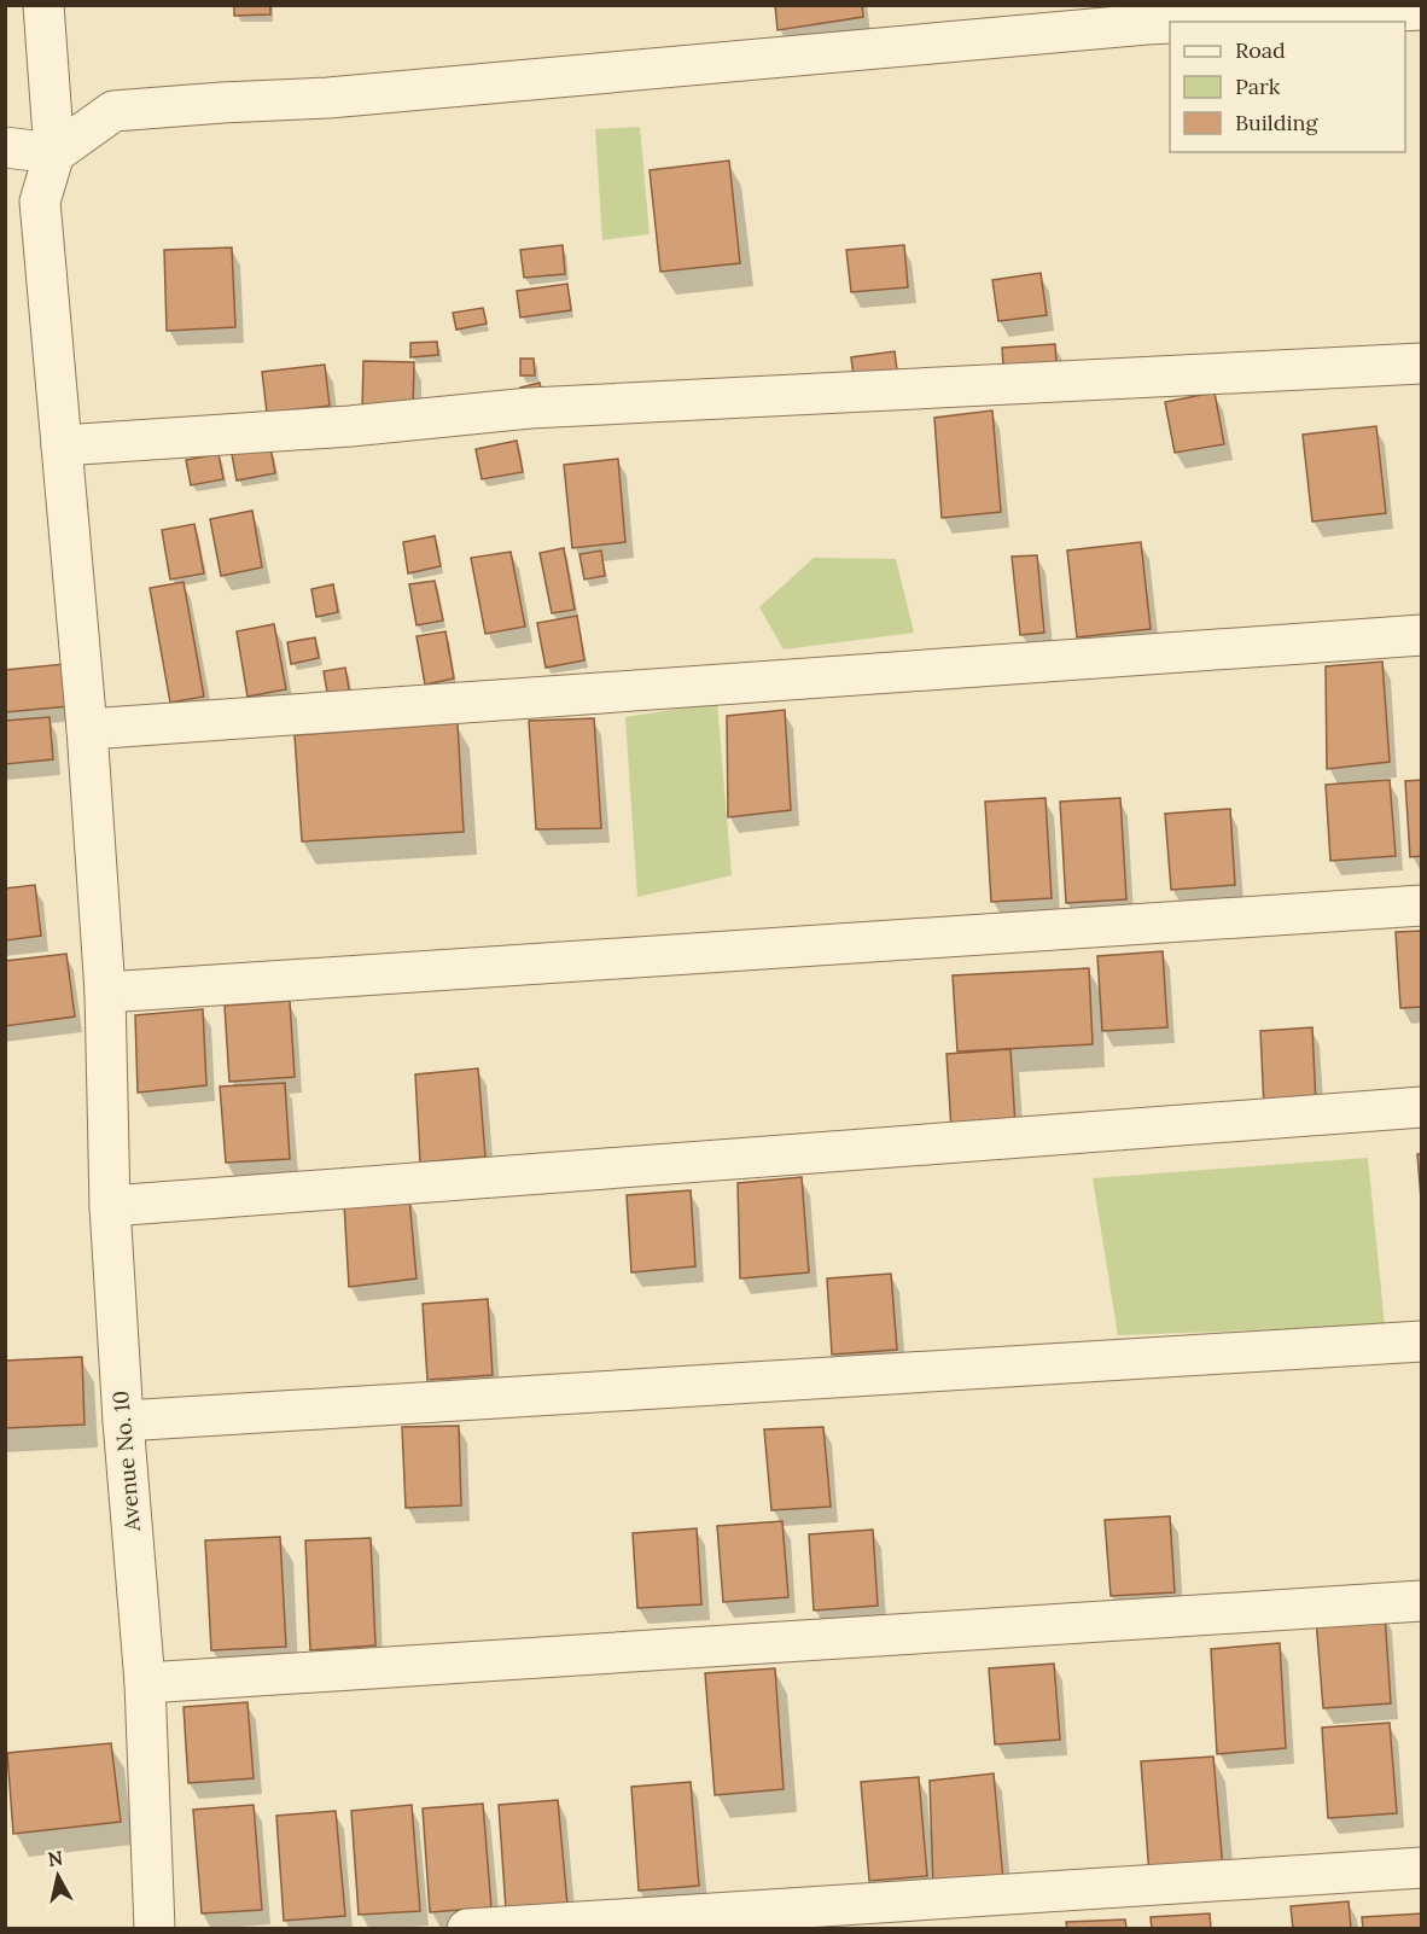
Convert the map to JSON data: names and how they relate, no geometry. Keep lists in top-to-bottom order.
{
  "streets": {
    "street": ["Avenue No. 10"]
  },
  "legend": ["Road", "Park", "Building"],
  "north": "top"
}
